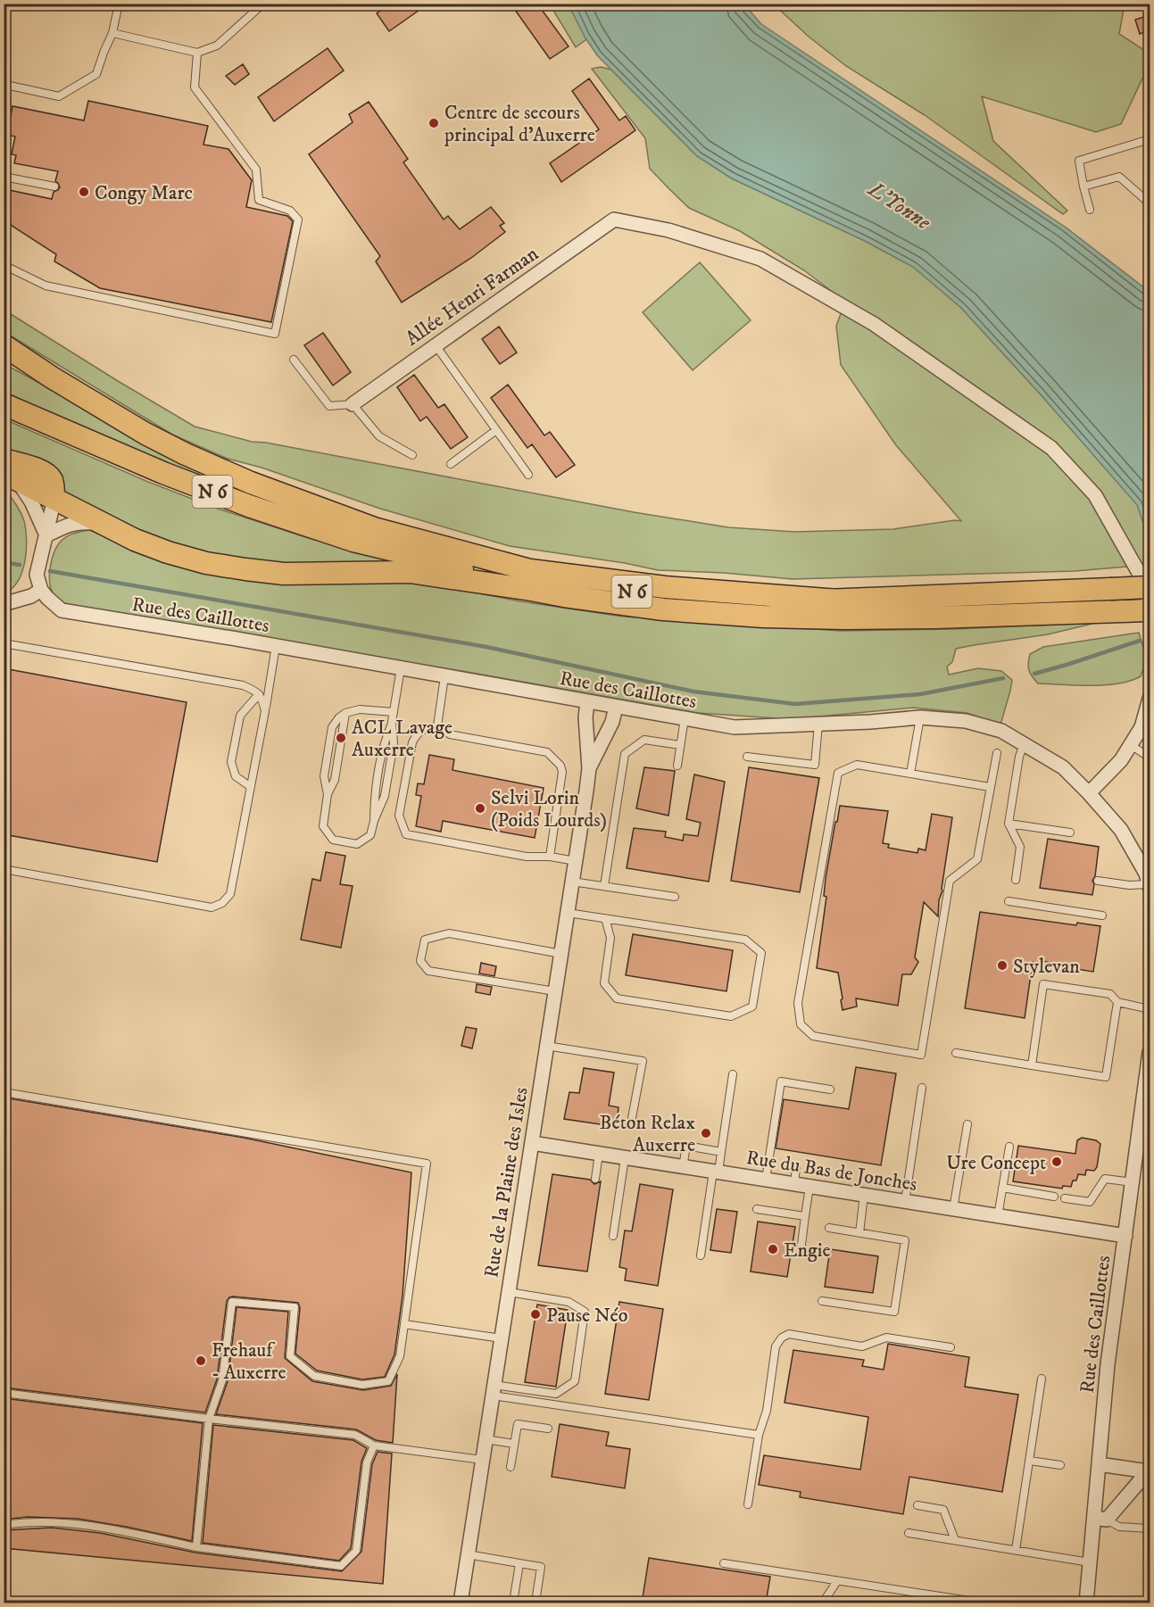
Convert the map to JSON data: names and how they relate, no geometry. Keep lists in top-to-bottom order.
{
  "streets": {
    "main road": ["N 6"],
    "street": [
      "Allée Henri Farman",
      "Rue des Caillottes",
      "Rue du Bas de Jonches",
      "Rue de la Plaine des Isles"
    ]
  },
  "crossings": [
    ["Allée Henri Farman", "N 6"],
    ["Rue des Caillottes", "Rue du Bas de Jonches"],
    ["Rue des Caillottes", "Rue de la Plaine des Isles"],
    ["Rue du Bas de Jonches", "Rue de la Plaine des Isles"]
  ],
  "water": ["L'Yonne"],
  "places": [
    "Centre de secours principal d'Auxerre",
    "Congy Marc",
    "ACL Lavage Auxerre",
    "Selvi Lorin (Poids Lourds)",
    "Stylevan",
    "Béton Relax Auxerre",
    "Ure Concept",
    "Engie",
    "Pause Néo",
    "Frehauf - Auxerre"
  ]
}
